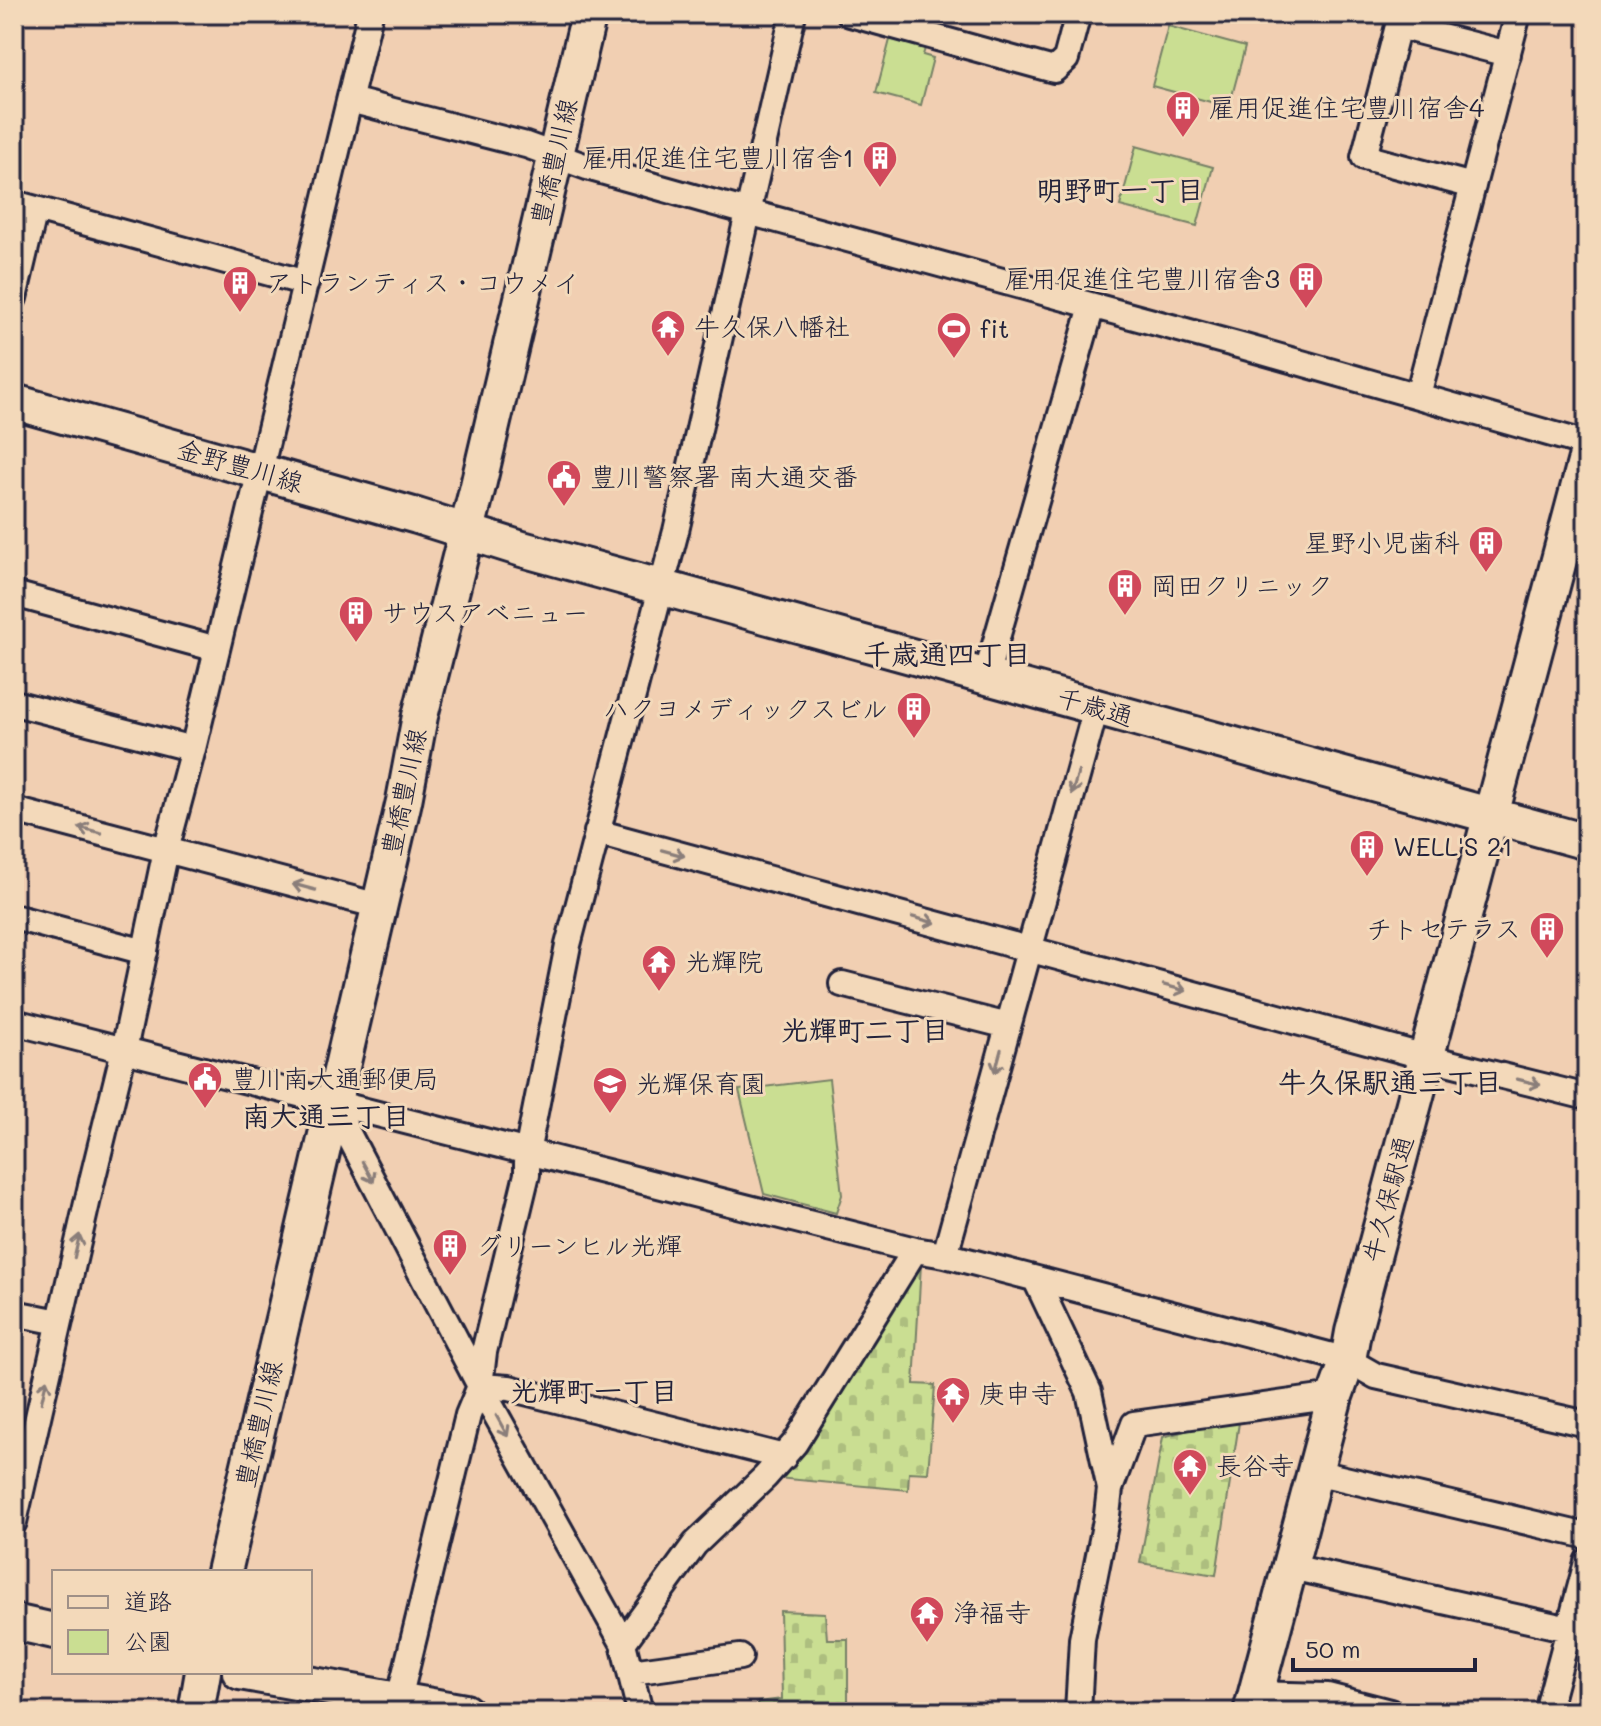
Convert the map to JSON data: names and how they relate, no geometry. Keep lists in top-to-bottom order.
{
  "streets": {
    "street": [
      "豊橋豊川線",
      "金野豊川線",
      "千歳通",
      "牛久保駅通"
    ]
  },
  "crossings": [
    ["豊橋豊川線", "金野豊川線"],
    ["豊橋豊川線", "千歳通"],
    ["金野豊川線", "千歳通"],
    ["千歳通", "牛久保駅通"]
  ],
  "districts": [
    "明野町一丁目",
    "千歳通四丁目",
    "光輝町二丁目",
    "牛久保駅通三丁目",
    "南大通三丁目",
    "光輝町一丁目"
  ],
  "places": {
    "building": [
      "雇用促進住宅豊川宿舎4",
      "雇用促進住宅豊川宿舎1",
      "雇用促進住宅豊川宿舎3",
      "アトランティス・コウメイ",
      "星野小児歯科",
      "岡田クリニック",
      "サウスアベニュー",
      "ハクヨメディックスビル",
      "WELL'S 21",
      "チトセテラス",
      "グリーンヒル光輝"
    ],
    "temple": [
      "牛久保八幡社",
      "光輝院",
      "庚申寺",
      "長谷寺",
      "浄福寺"
    ],
    "sports": ["fit"],
    "public building": ["豊川警察署 南大通交番", "豊川南大通郵便局"],
    "school or university": ["光輝保育園"]
  },
  "legend": ["道路", "公園"],
  "scale_bar": "50 m"
}
